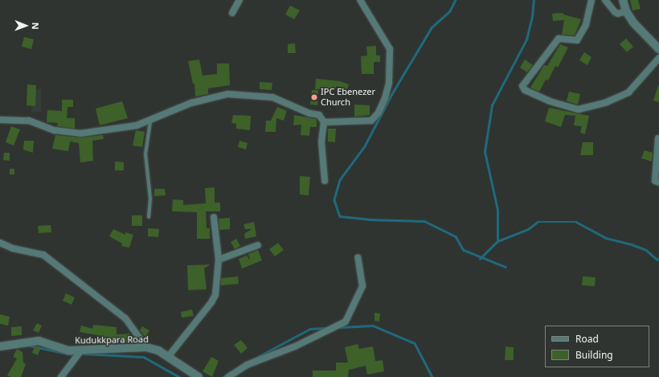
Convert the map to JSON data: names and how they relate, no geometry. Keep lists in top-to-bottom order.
{
  "streets": {
    "street": ["Kudukkpara Road"]
  },
  "places": ["IPC Ebenezer Church"],
  "legend": ["Road", "Building"],
  "north": "right"
}
